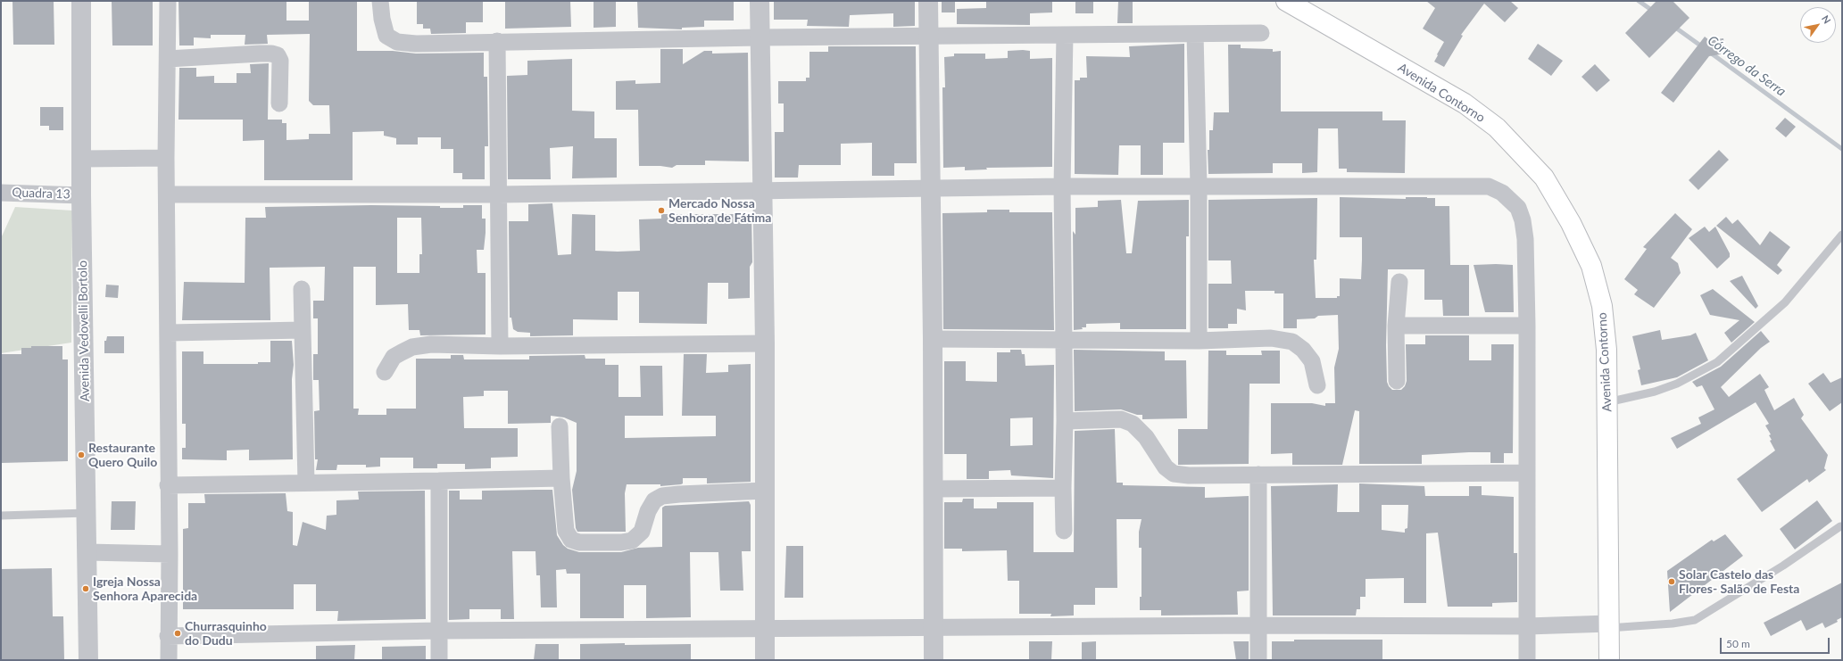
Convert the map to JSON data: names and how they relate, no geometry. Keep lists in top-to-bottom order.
{
  "streets": {
    "main road": ["Avenida Contorno"],
    "street": ["Quadra 13", "Avenida Vedovelli Bortolo"]
  },
  "crossings": [
    ["Quadra 13", "Avenida Vedovelli Bortolo"]
  ],
  "water": ["Córrego da Serra"],
  "places": [
    "Mercado Nossa Senhora de Fátima",
    "Restaurante Quero Quilo",
    "Solar Castelo das Flores- Salão de Festa",
    "Igreja Nossa Senhora Aparecida",
    "Churrasquinho do Dudu"
  ],
  "scale_bar": "50 m",
  "north": "top right"
}
